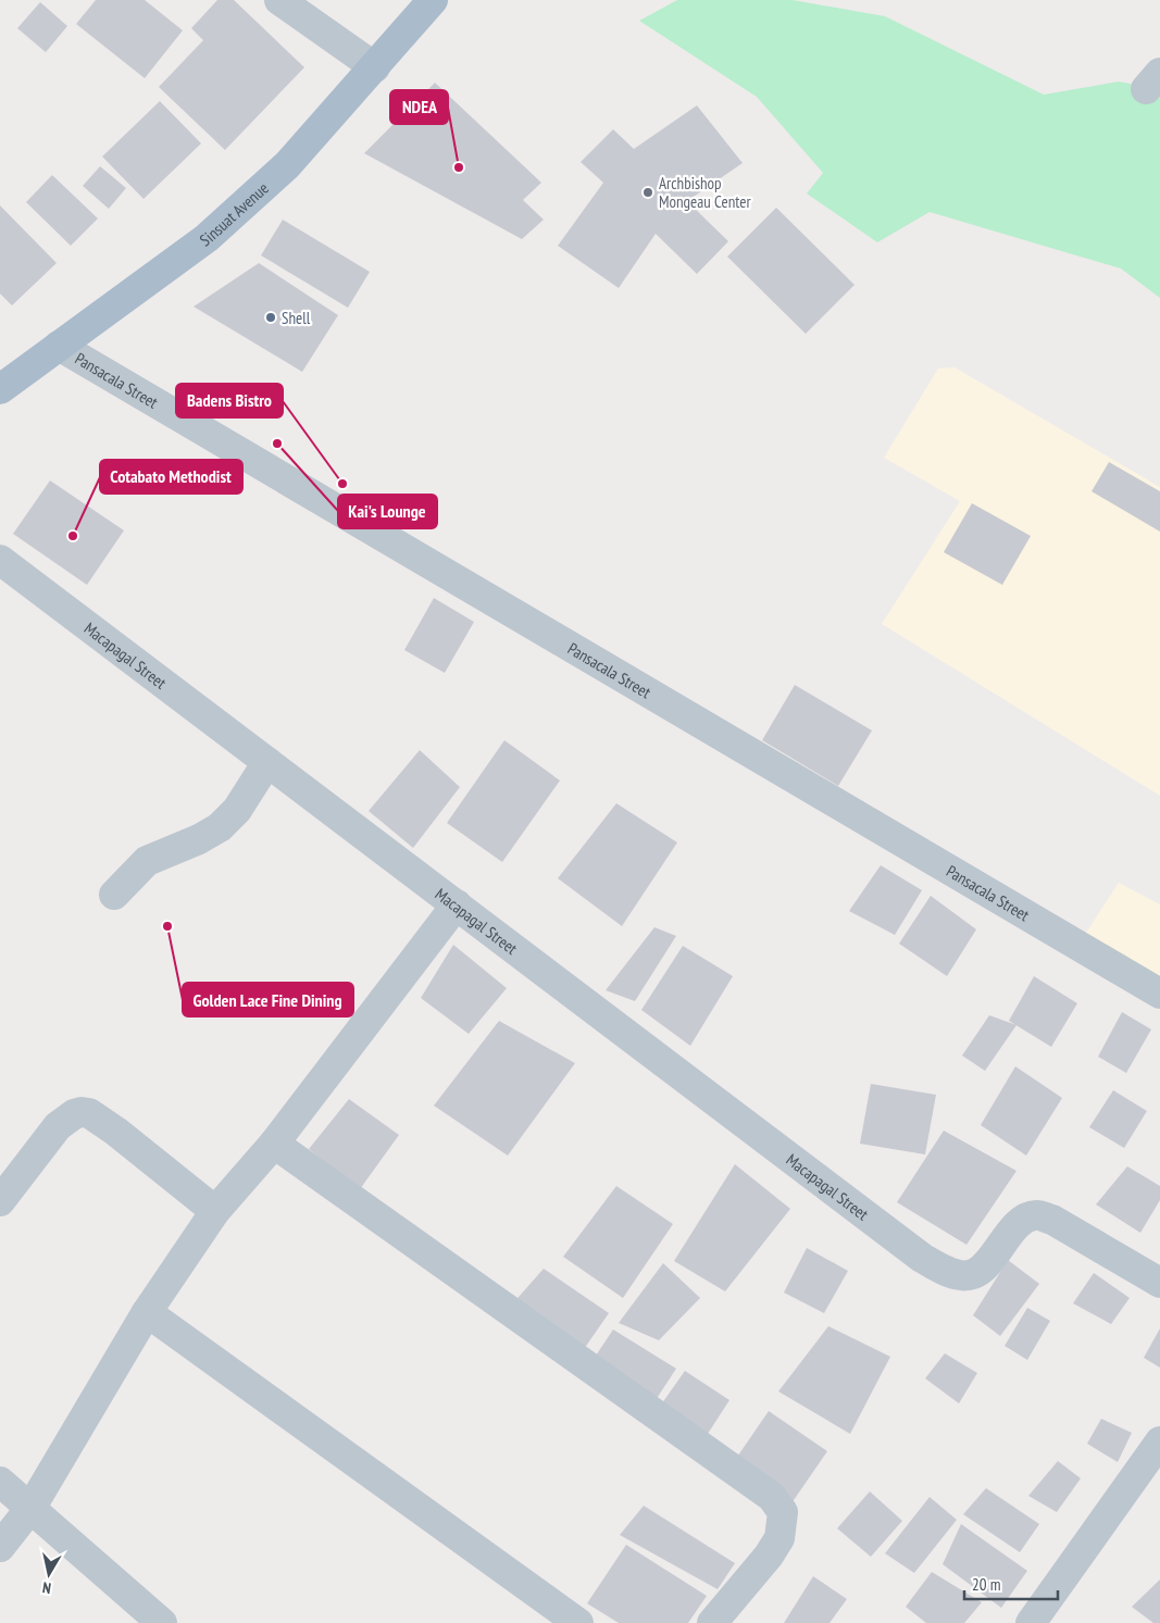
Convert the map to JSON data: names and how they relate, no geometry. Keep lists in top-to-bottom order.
{
  "streets": {
    "main road": ["Sinsuat Avenue"],
    "street": ["Pansacala Street", "Macapagal Street"]
  },
  "crossings": [
    ["Sinsuat Avenue", "Pansacala Street"]
  ],
  "places": [
    "NDEA",
    "Archbishop Mongeau Center",
    "Shell",
    "Kai's Lounge",
    "Badens Bistro",
    "Cotabato Methodist",
    "Golden Lace Fine Dining"
  ],
  "scale_bar": "20 m",
  "north": "bottom"
}
